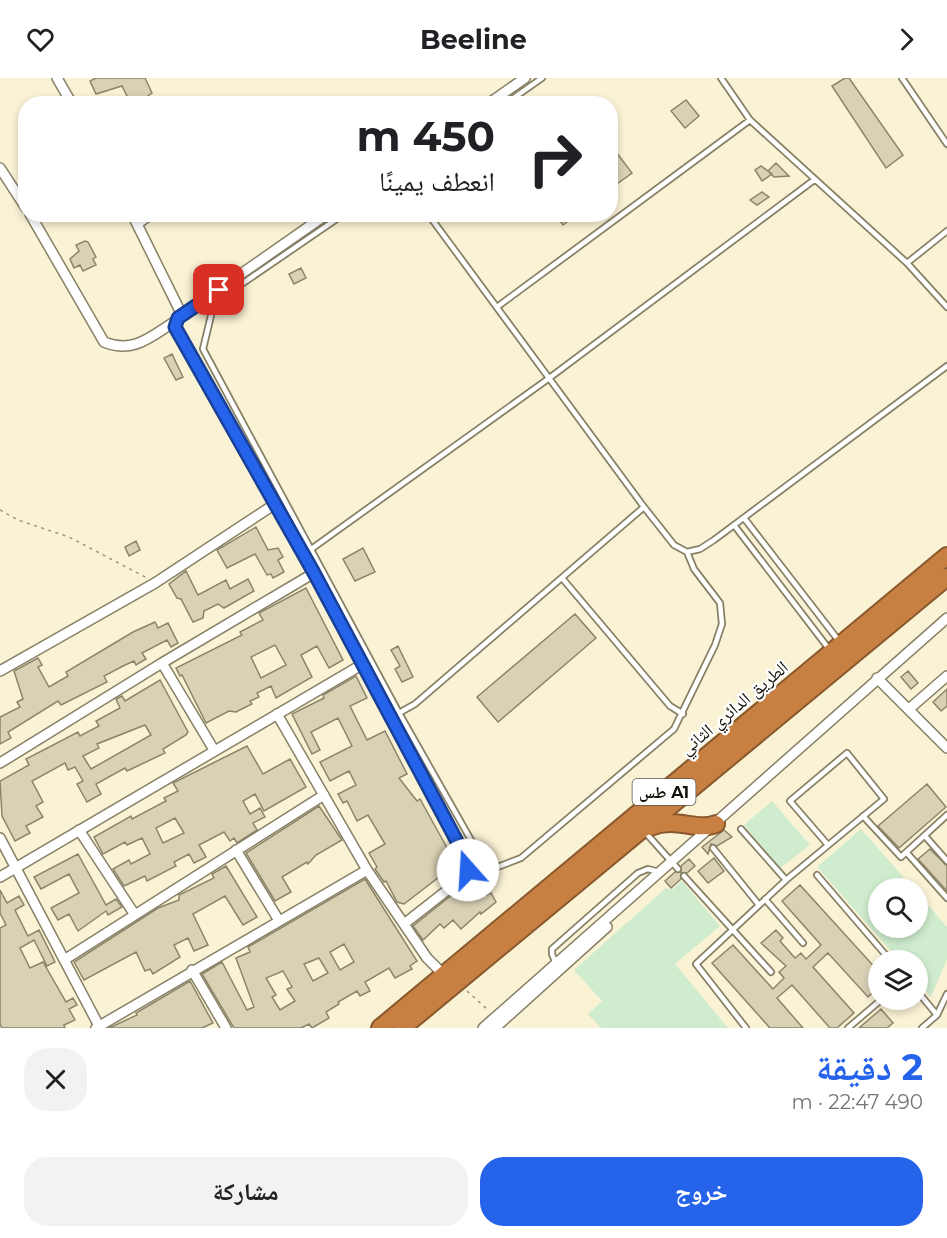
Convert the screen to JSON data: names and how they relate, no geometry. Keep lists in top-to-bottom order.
{
  "streets": {
    "highway": ["الطريق الدائري الثاني", "طس A1"]
  },
  "page": {
    "header": "Beeline",
    "turn": ["450 m", "انعطف يمينًا"],
    "heading": ["2 دقيقة", "490 m · 22:47"],
    "buttons": ["خروج", "مشاركة"]
  }
}
